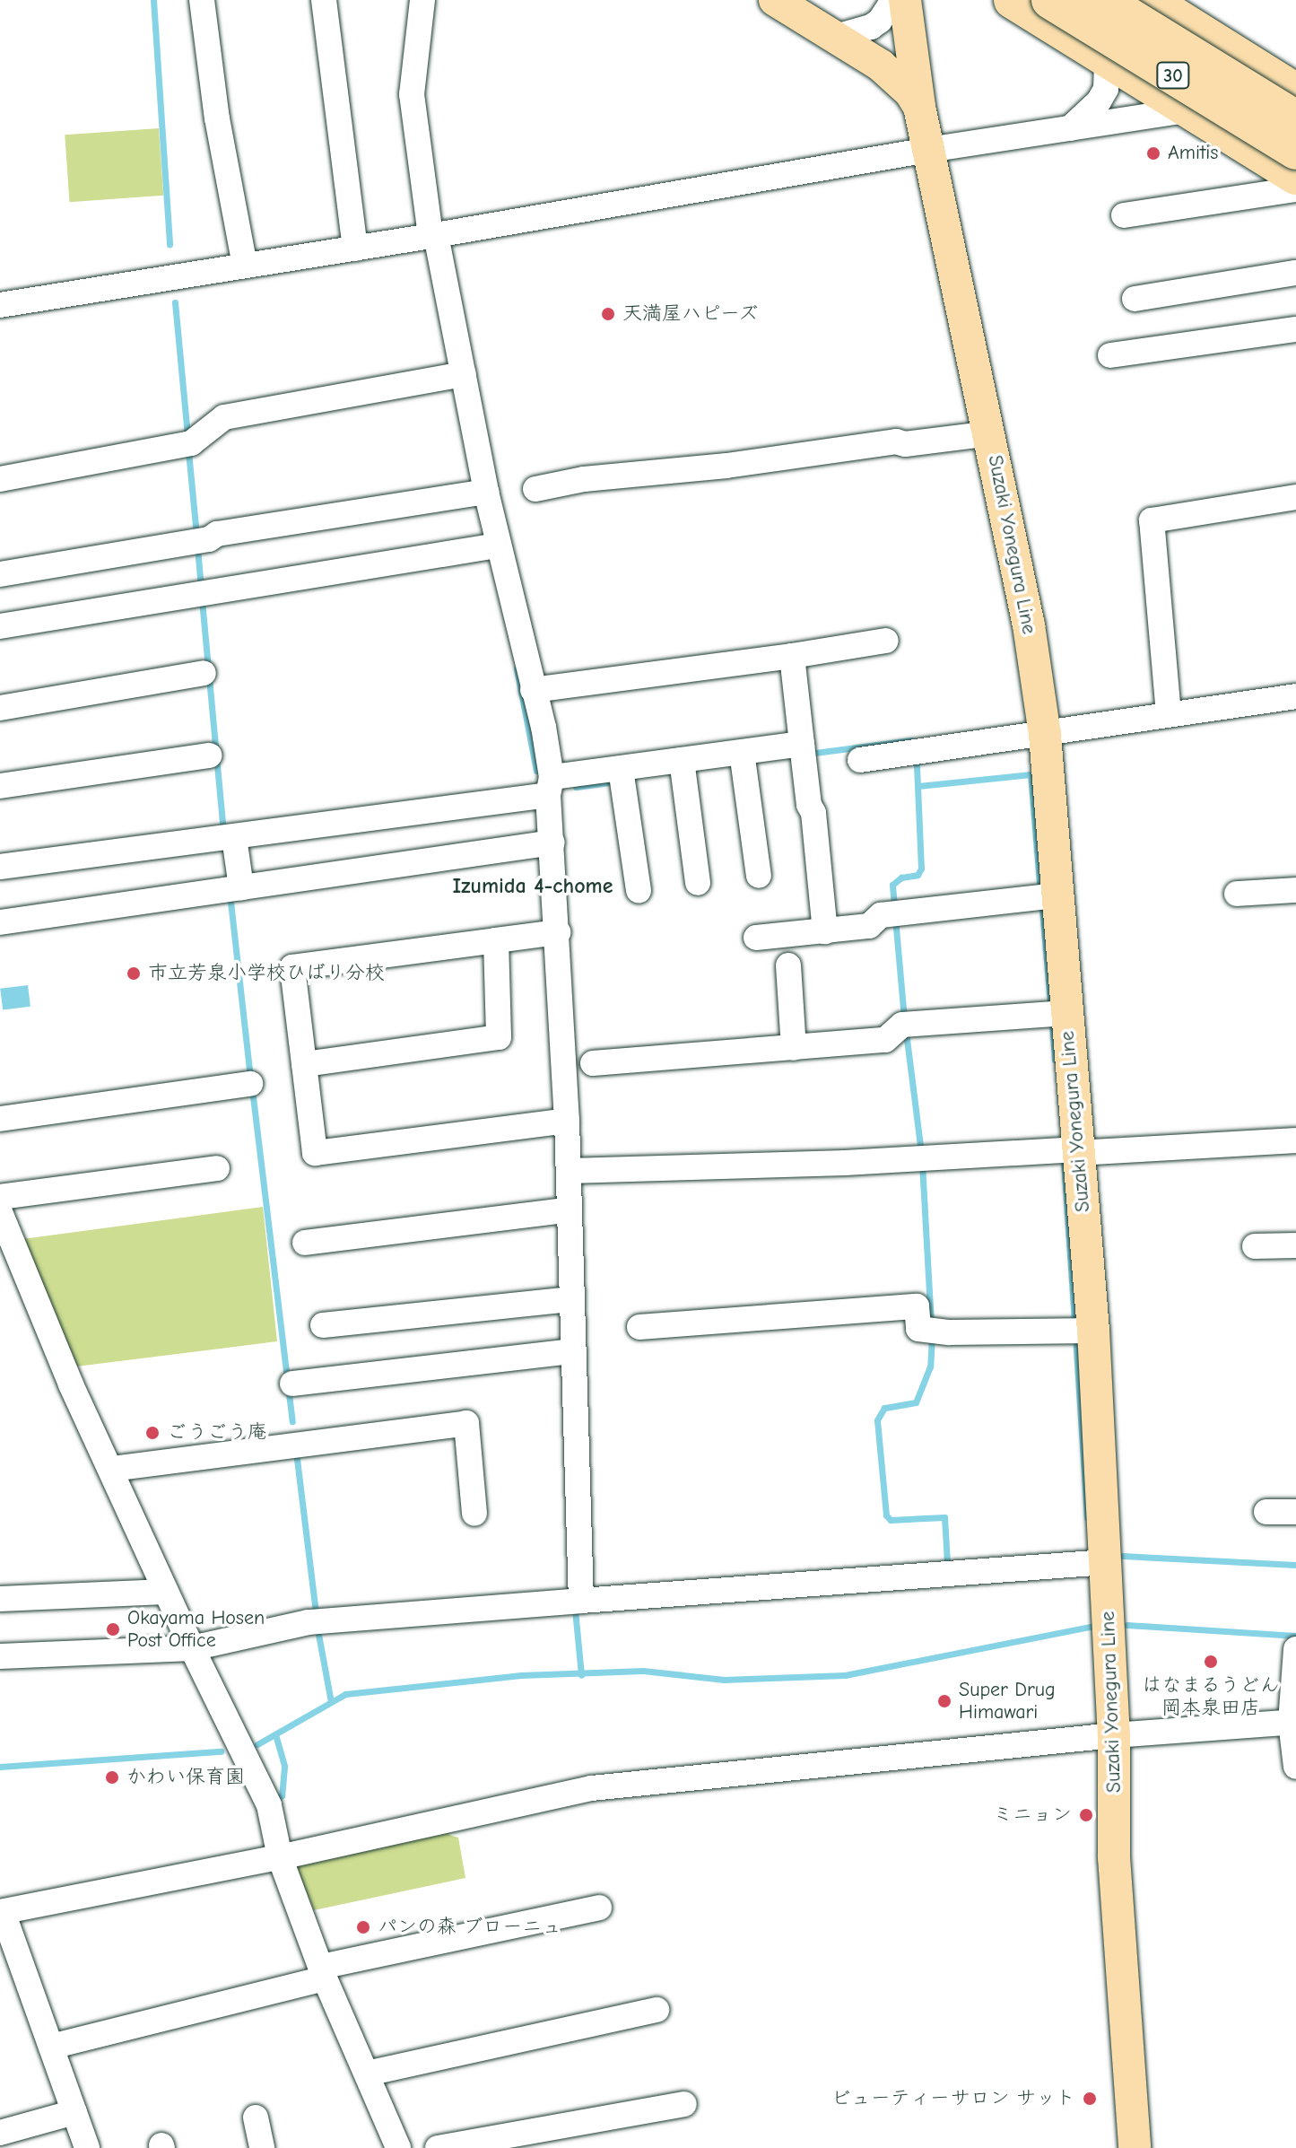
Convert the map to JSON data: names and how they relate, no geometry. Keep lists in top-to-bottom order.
{
  "streets": {
    "highway": ["30"],
    "main road": ["Suzaki Yonegura Line"]
  },
  "districts": ["Izumida 4-chome"],
  "places": [
    "Amitis",
    "天満屋ハピーズ",
    "市立芳泉小学校ひばり分校",
    "ごうごう庵",
    "Okayama Hosen Post Office",
    "はなまるうどん 岡本泉田店",
    "Super Drug Himawari",
    "かわい保育園",
    "ミニョン",
    "パンの森 ブローニュ",
    "ビューティーサロン サット"
  ]
}
